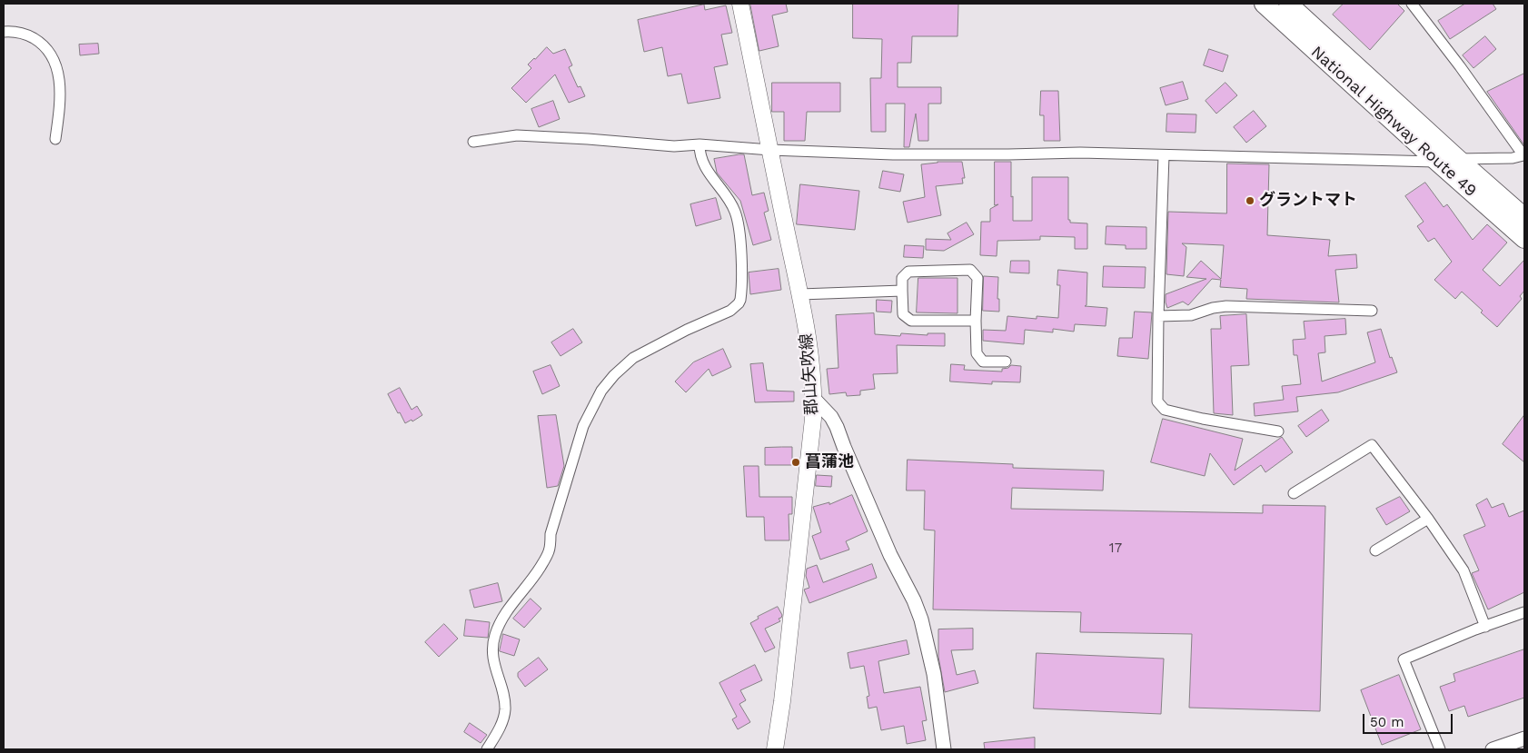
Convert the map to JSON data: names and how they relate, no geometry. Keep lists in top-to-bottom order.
{
  "streets": {
    "highway": ["National Highway Route 49"],
    "main road": ["郡山矢吹線"]
  },
  "places": ["グラントマト", "菖蒲池"],
  "house_numbers": ["17"],
  "scale_bar": "50 m"
}
